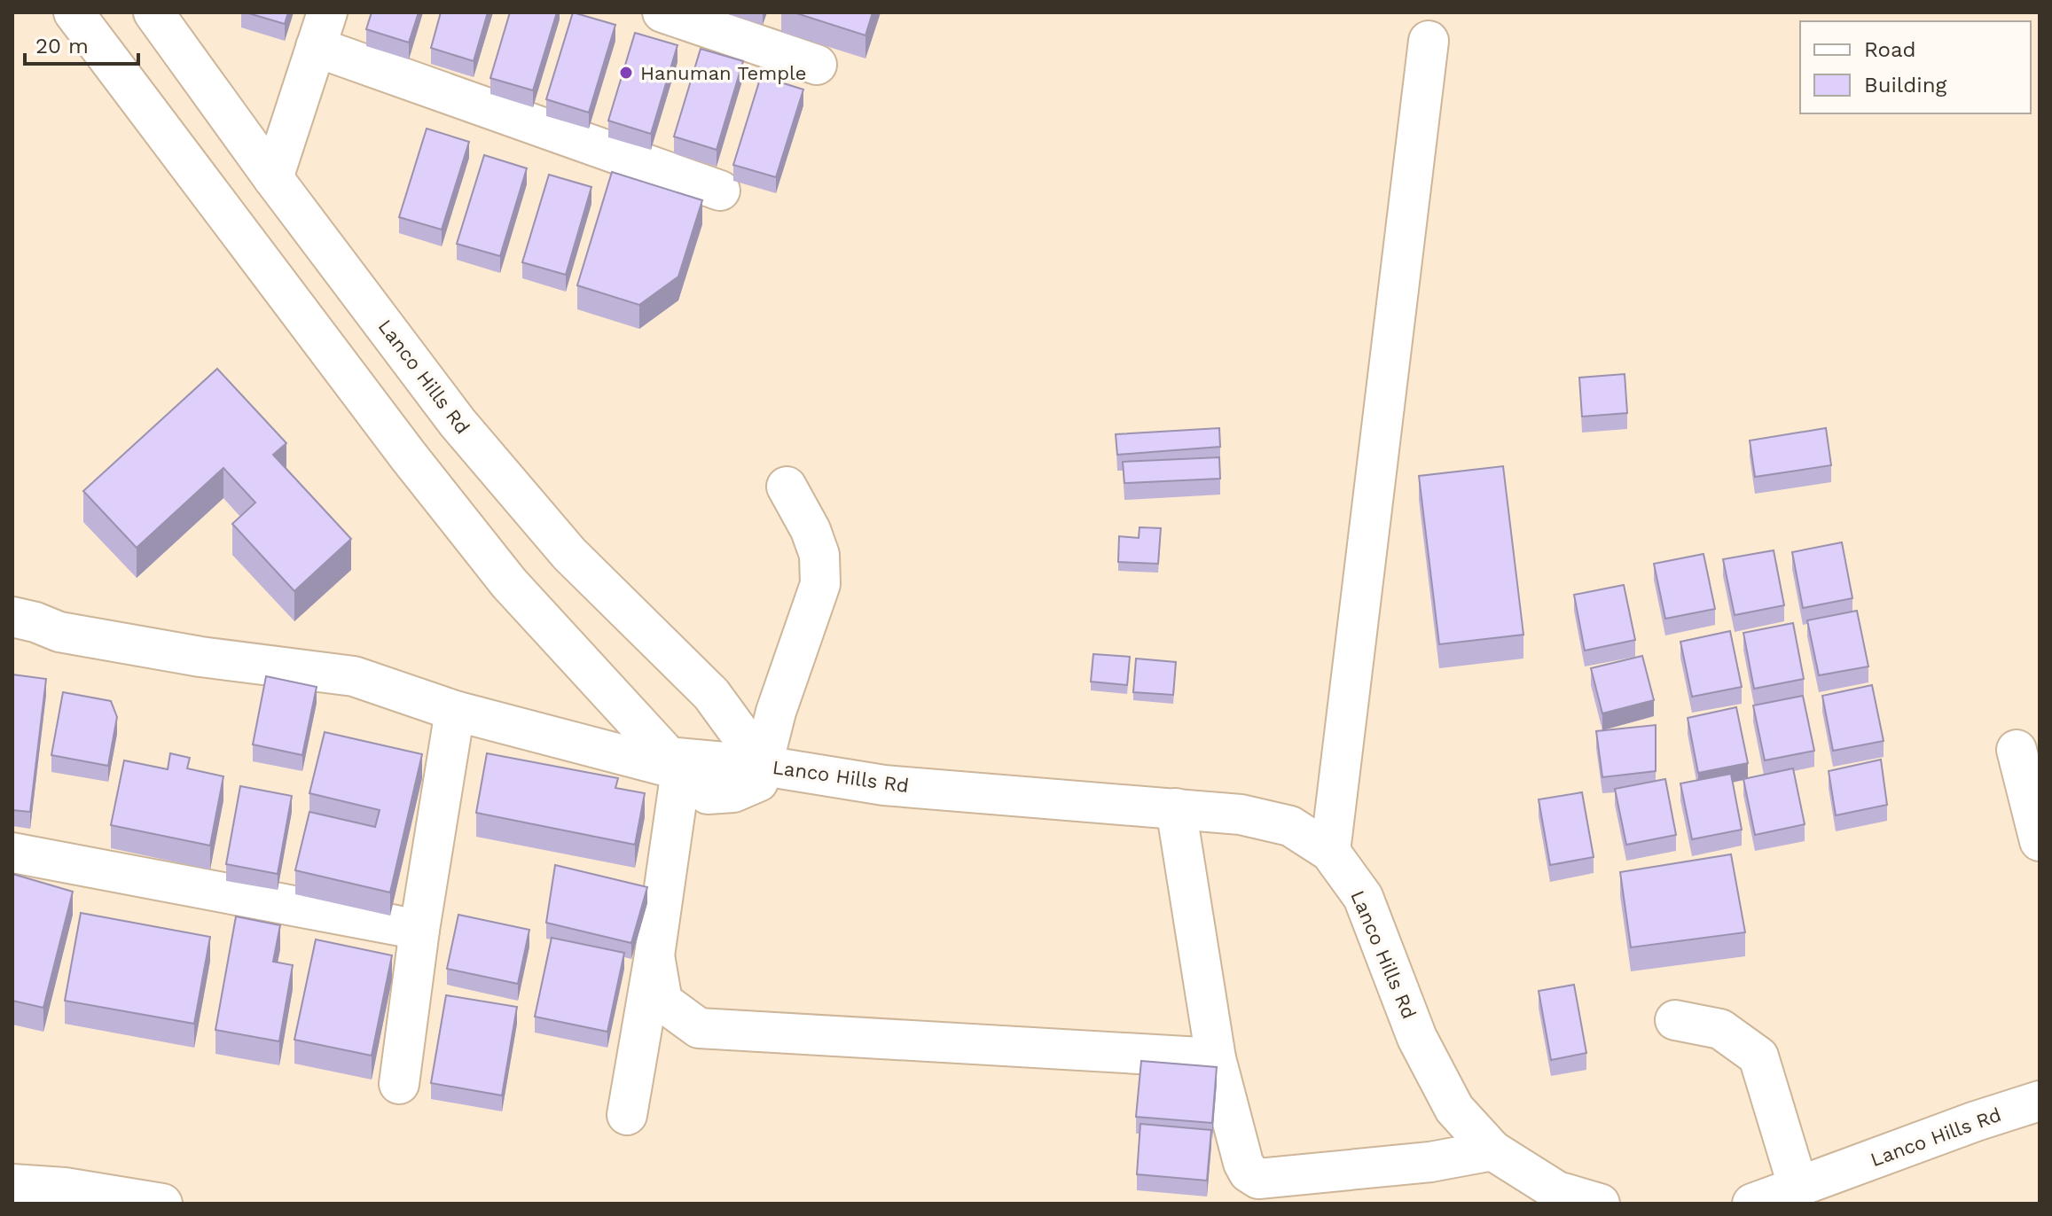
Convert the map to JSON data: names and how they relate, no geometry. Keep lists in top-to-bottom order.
{
  "streets": {
    "street": ["Lanco Hills Rd"]
  },
  "places": ["Hanuman Temple"],
  "legend": ["Road", "Building"],
  "scale_bar": "20 m"
}
